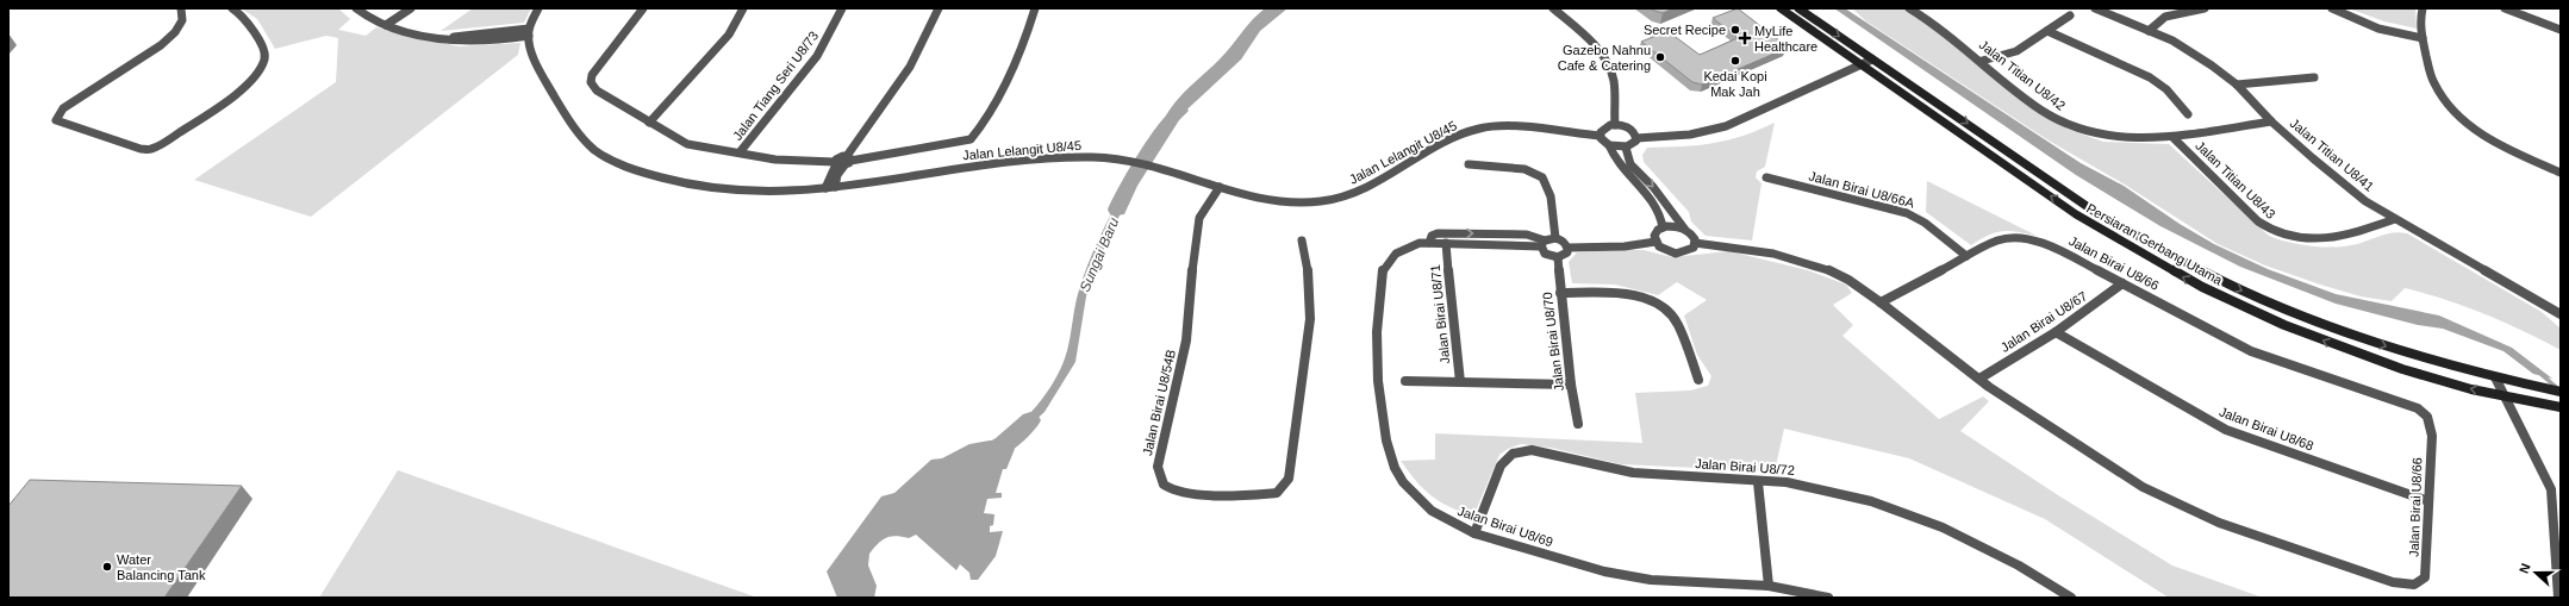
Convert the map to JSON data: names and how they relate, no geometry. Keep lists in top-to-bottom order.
{
  "streets": {
    "main road": ["Persiaran Gerbang Utama"],
    "street": [
      "Jalan Titian U8/42",
      "Jalan Tiang Seri U8/73",
      "Jalan Lelangit U8/45",
      "Jalan Titian U8/41",
      "Jalan Titian U8/43",
      "Jalan Birai U8/66A",
      "Jalan Birai U8/66",
      "Jalan Birai U8/71",
      "Jalan Birai U8/67",
      "Jalan Birai U8/70",
      "Jalan Birai U8/54B",
      "Jalan Birai U8/68",
      "Jalan Birai U8/72",
      "Jalan Birai U8/69"
    ]
  },
  "crossings": [
    ["Jalan Titian U8/42", "Jalan Titian U8/41"],
    ["Jalan Titian U8/42", "Jalan Titian U8/43"],
    ["Jalan Lelangit U8/45", "Jalan Birai U8/54B"],
    ["Jalan Titian U8/41", "Jalan Titian U8/43"],
    ["Jalan Birai U8/66A", "Jalan Birai U8/66"],
    ["Jalan Birai U8/66", "Jalan Birai U8/67"],
    ["Jalan Birai U8/66", "Jalan Birai U8/68"],
    ["Jalan Birai U8/71", "Jalan Birai U8/70"],
    ["Jalan Birai U8/71", "Jalan Birai U8/69"],
    ["Jalan Birai U8/67", "Jalan Birai U8/68"],
    ["Jalan Birai U8/70", "Jalan Birai U8/69"],
    ["Jalan Birai U8/72", "Jalan Birai U8/69"]
  ],
  "water": ["Sungai Baru"],
  "places": {
    "other": [
      "Secret Recipe",
      "Gazebo Nahnu Cafe & Catering",
      "Kedai Kopi Mak Jah",
      "Water Balancing Tank"
    ],
    "health": ["MyLife Healthcare"]
  },
  "north": "left"
}
